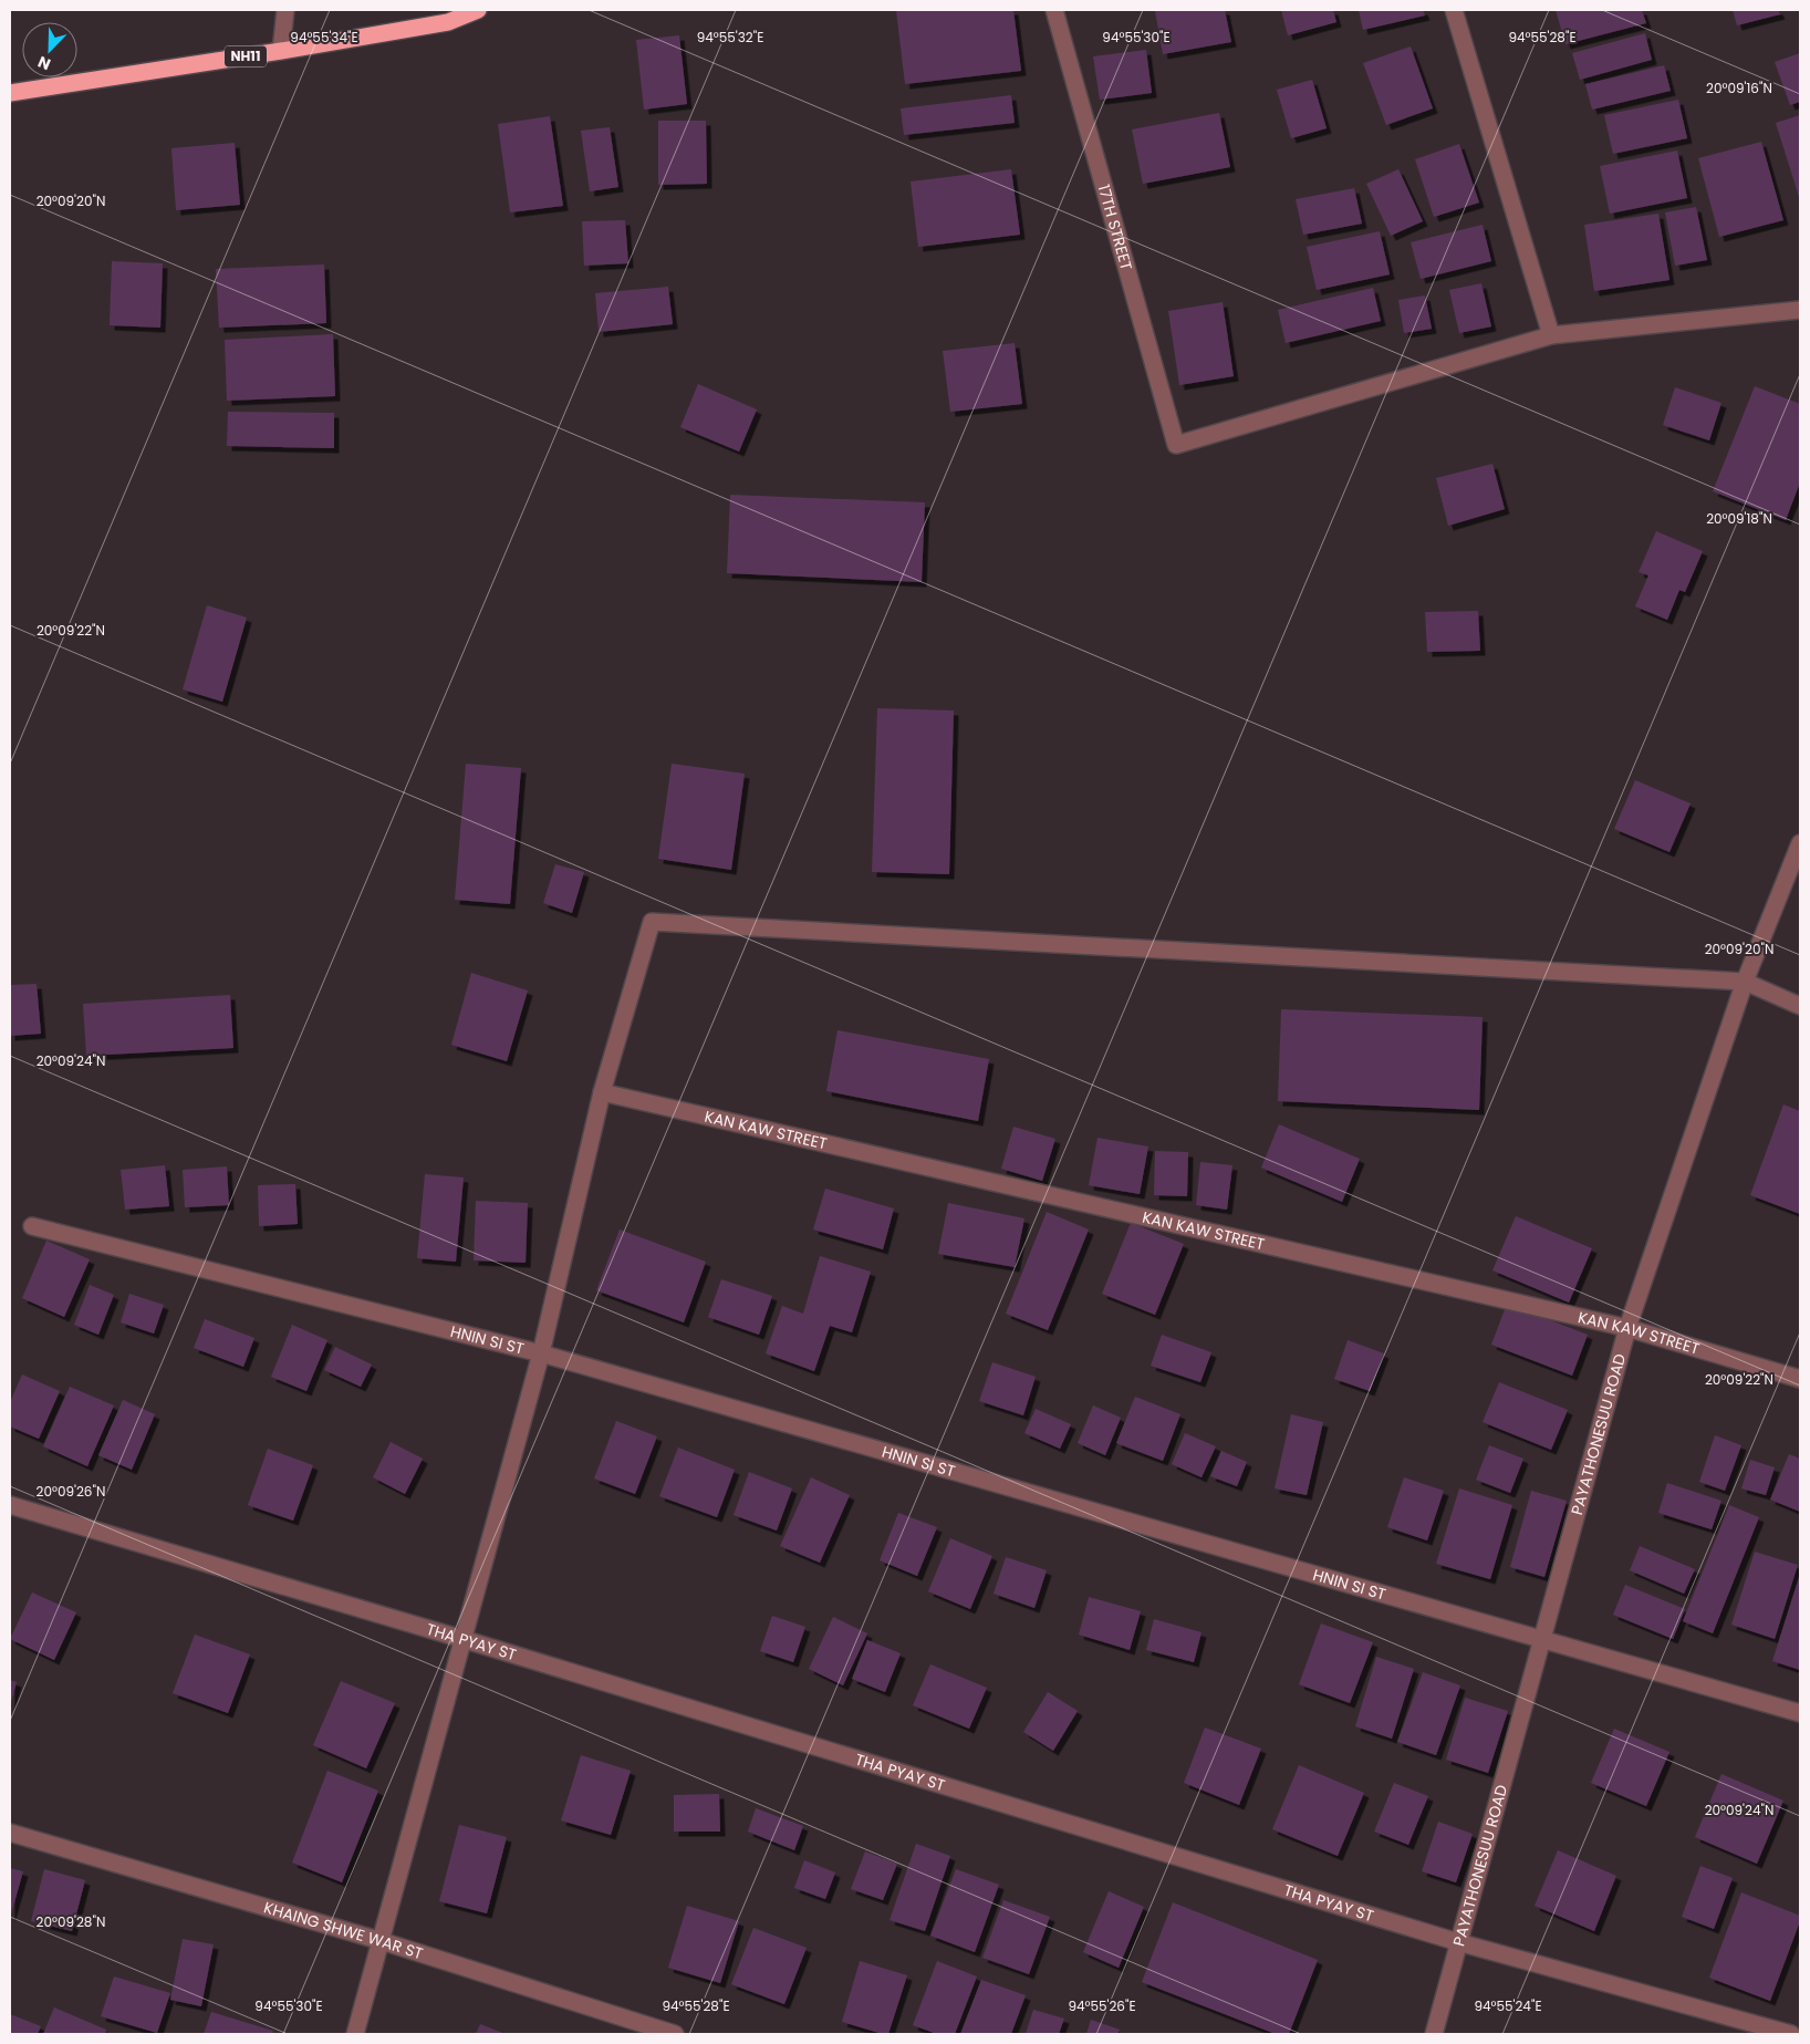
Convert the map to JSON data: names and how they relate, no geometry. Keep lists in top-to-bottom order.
{
  "streets": {
    "highway": ["NH11"],
    "street": [
      "17TH STREET",
      "KAN KAW STREET",
      "HNIN SI ST",
      "PAYATHONESUU ROAD",
      "THA PYAY ST",
      "KHAING SHWE WAR ST"
    ]
  },
  "crossings": [
    ["KAN KAW STREET", "PAYATHONESUU ROAD"],
    ["HNIN SI ST", "PAYATHONESUU ROAD"],
    ["PAYATHONESUU ROAD", "THA PYAY ST"]
  ],
  "north": "bottom left",
  "coordinates": [
    "94°55'32\"E",
    "94°55'28\"E",
    "94°55'34\"E",
    "94°55'30\"E",
    "20°09'16\"N",
    "20°09'20\"N",
    "20°09'18\"N",
    "20°09'22\"N",
    "20°09'24\"N",
    "20°09'26\"N",
    "20°09'28\"N",
    "94°55'26\"E",
    "94°55'24\"E"
  ]
}
